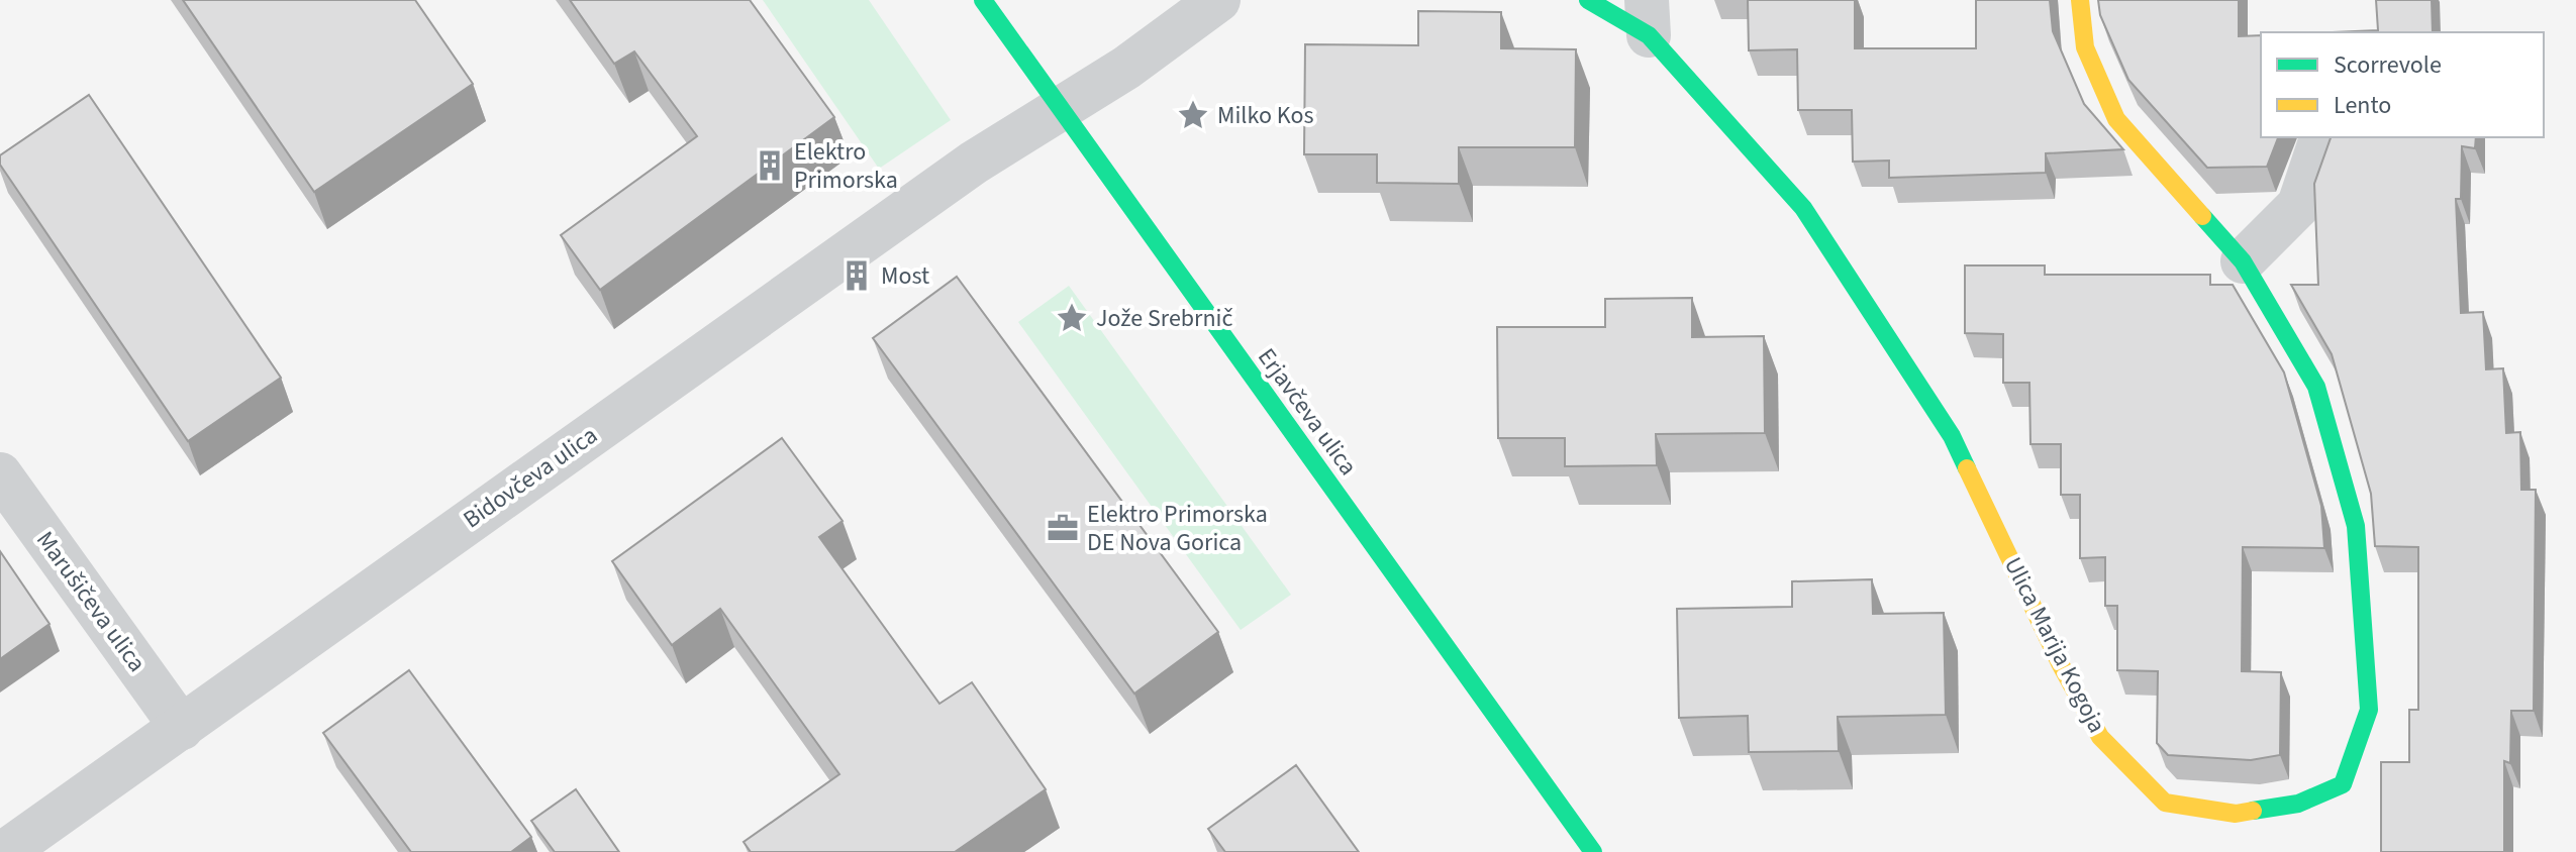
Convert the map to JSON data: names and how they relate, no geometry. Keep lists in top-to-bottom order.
{
  "streets": {
    "street": [
      "Erjavčeva ulica",
      "Bidovčeva ulica",
      "Marušičeva ulica",
      "Ulica Marija Kogoja"
    ]
  },
  "crossings": [
    ["Erjavčeva ulica", "Bidovčeva ulica"],
    ["Bidovčeva ulica", "Marušičeva ulica"]
  ],
  "places": {
    "place": ["Milko Kos", "Jože Srebrnič"],
    "building": ["Elektro Primorska", "Most"],
    "office": ["Elektro Primorska DE Nova Gorica"]
  },
  "legend": ["Scorrevole", "Lento"]
}
